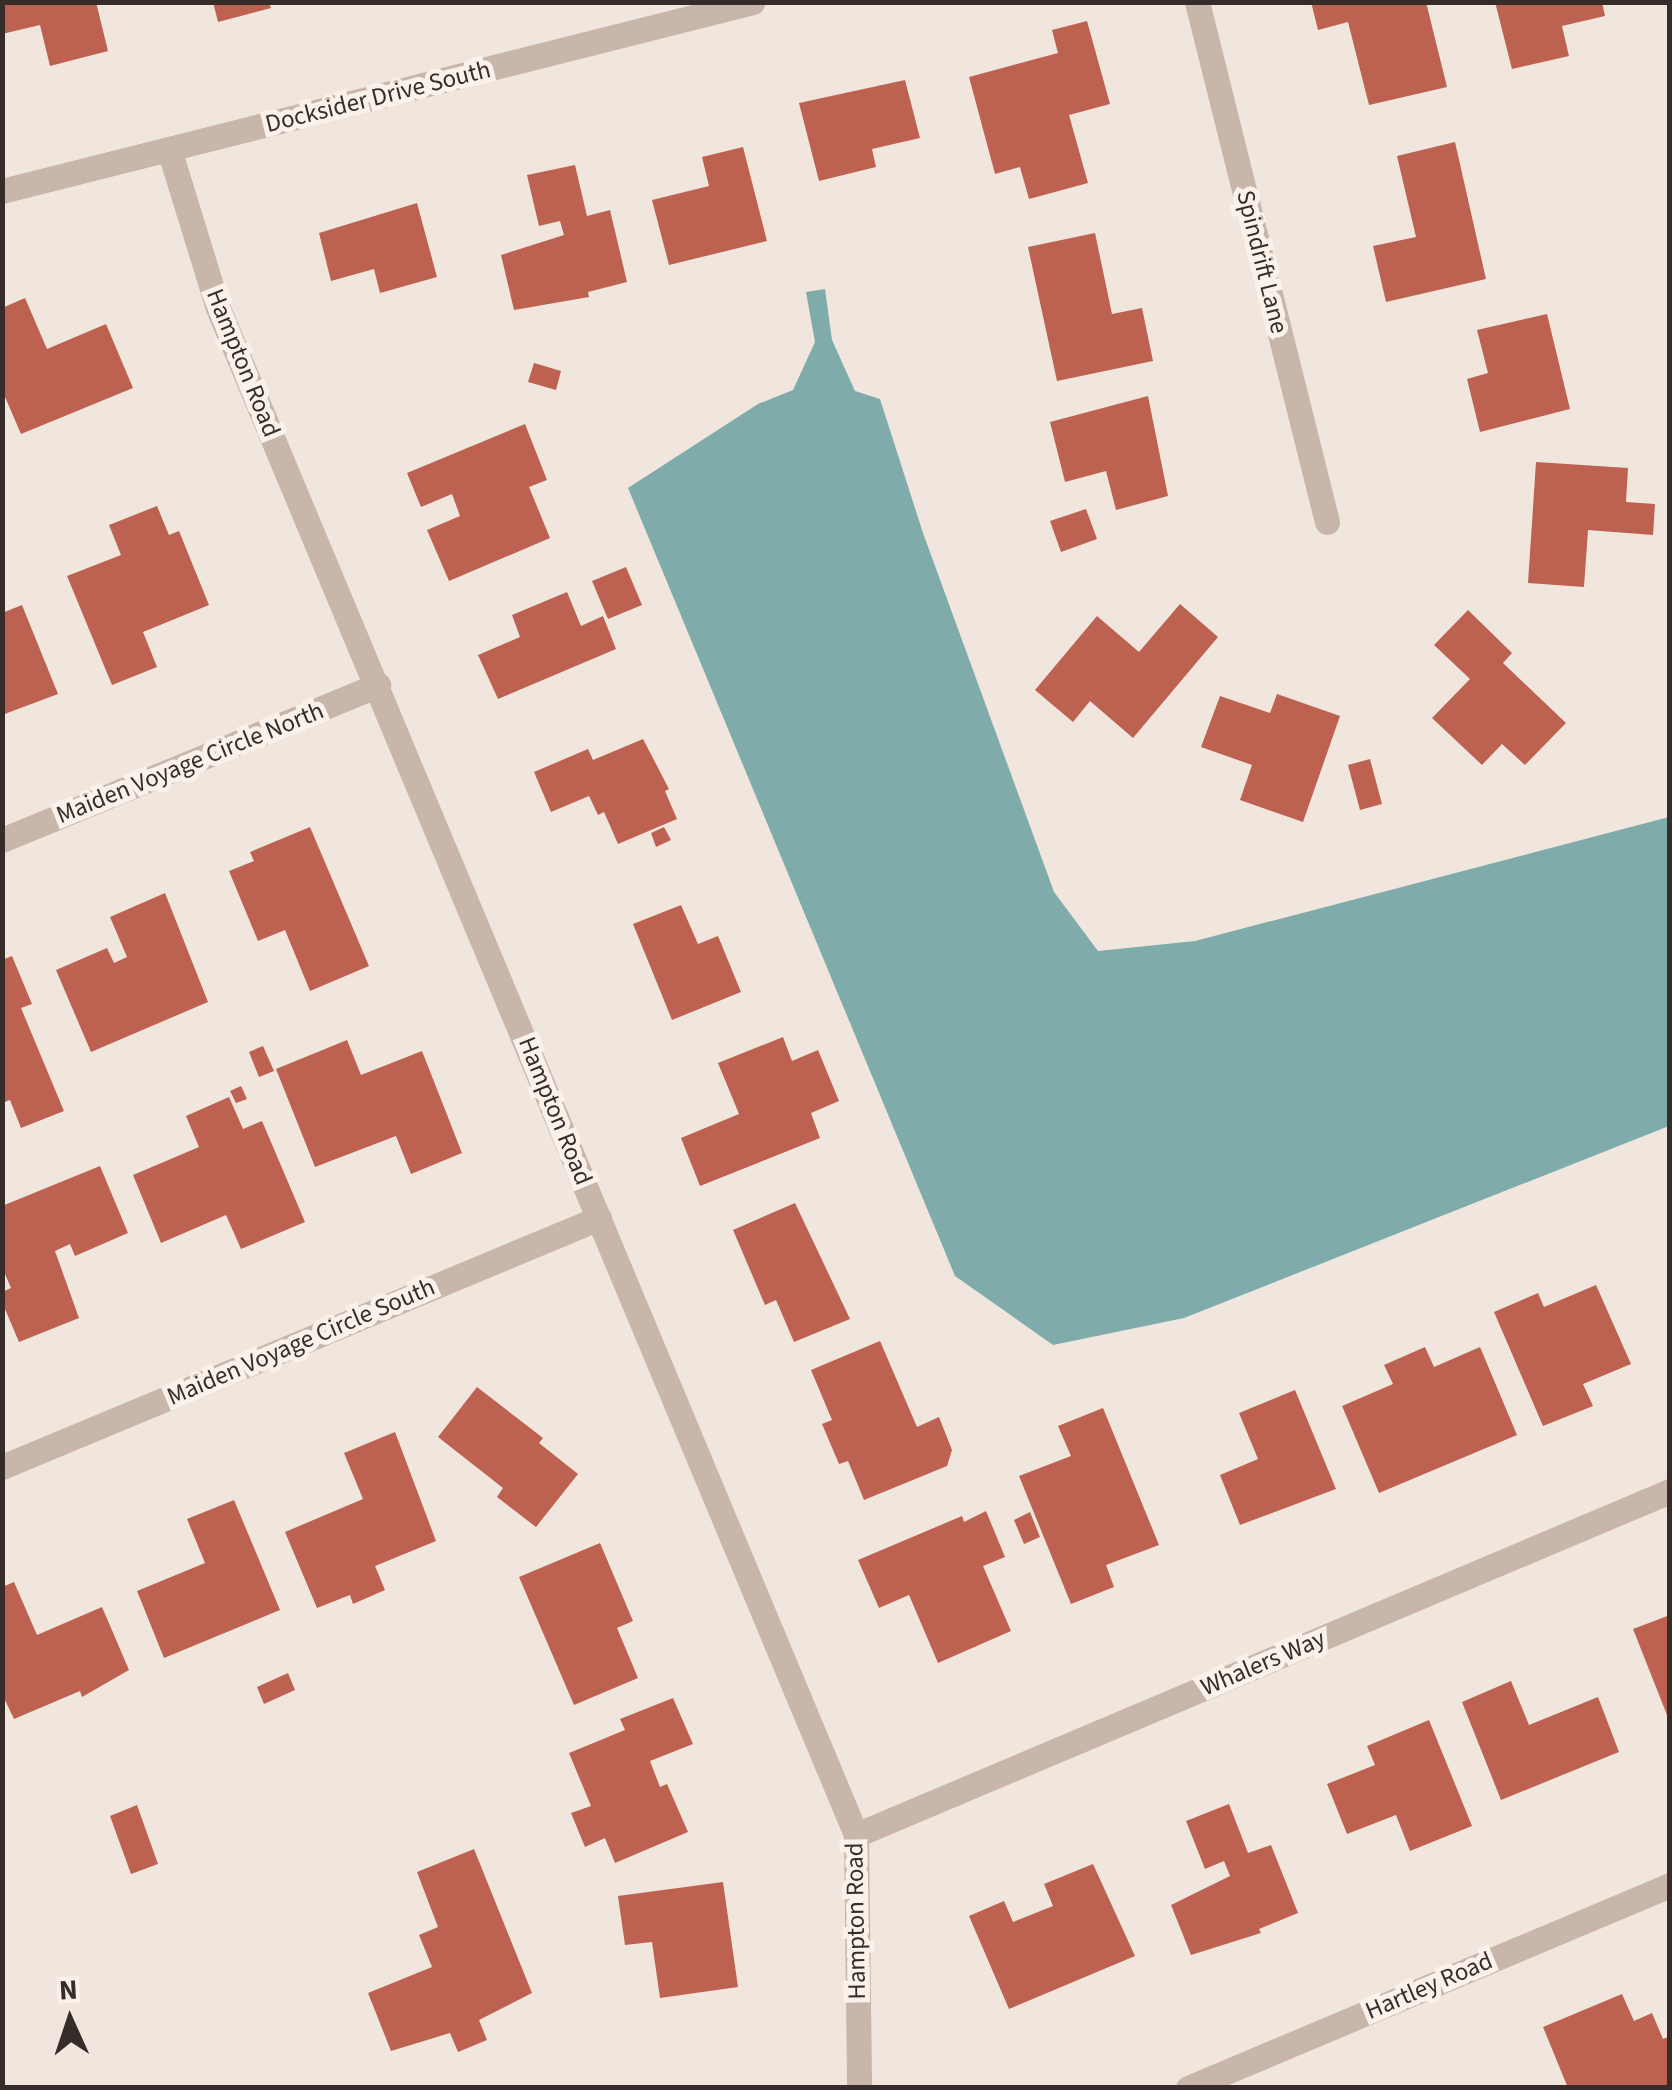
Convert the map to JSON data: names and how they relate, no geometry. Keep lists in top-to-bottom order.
{
  "streets": {
    "street": [
      "Docksider Drive South",
      "Spindrift Lane",
      "Hampton Road",
      "Maiden Voyage Circle North",
      "Maiden Voyage Circle South",
      "Whalers Way",
      "Hartley Road"
    ]
  },
  "crossings": [
    ["Docksider Drive South", "Hampton Road"],
    ["Hampton Road", "Maiden Voyage Circle North"],
    ["Hampton Road", "Maiden Voyage Circle South"],
    ["Hampton Road", "Whalers Way"]
  ],
  "north": "top"
}
